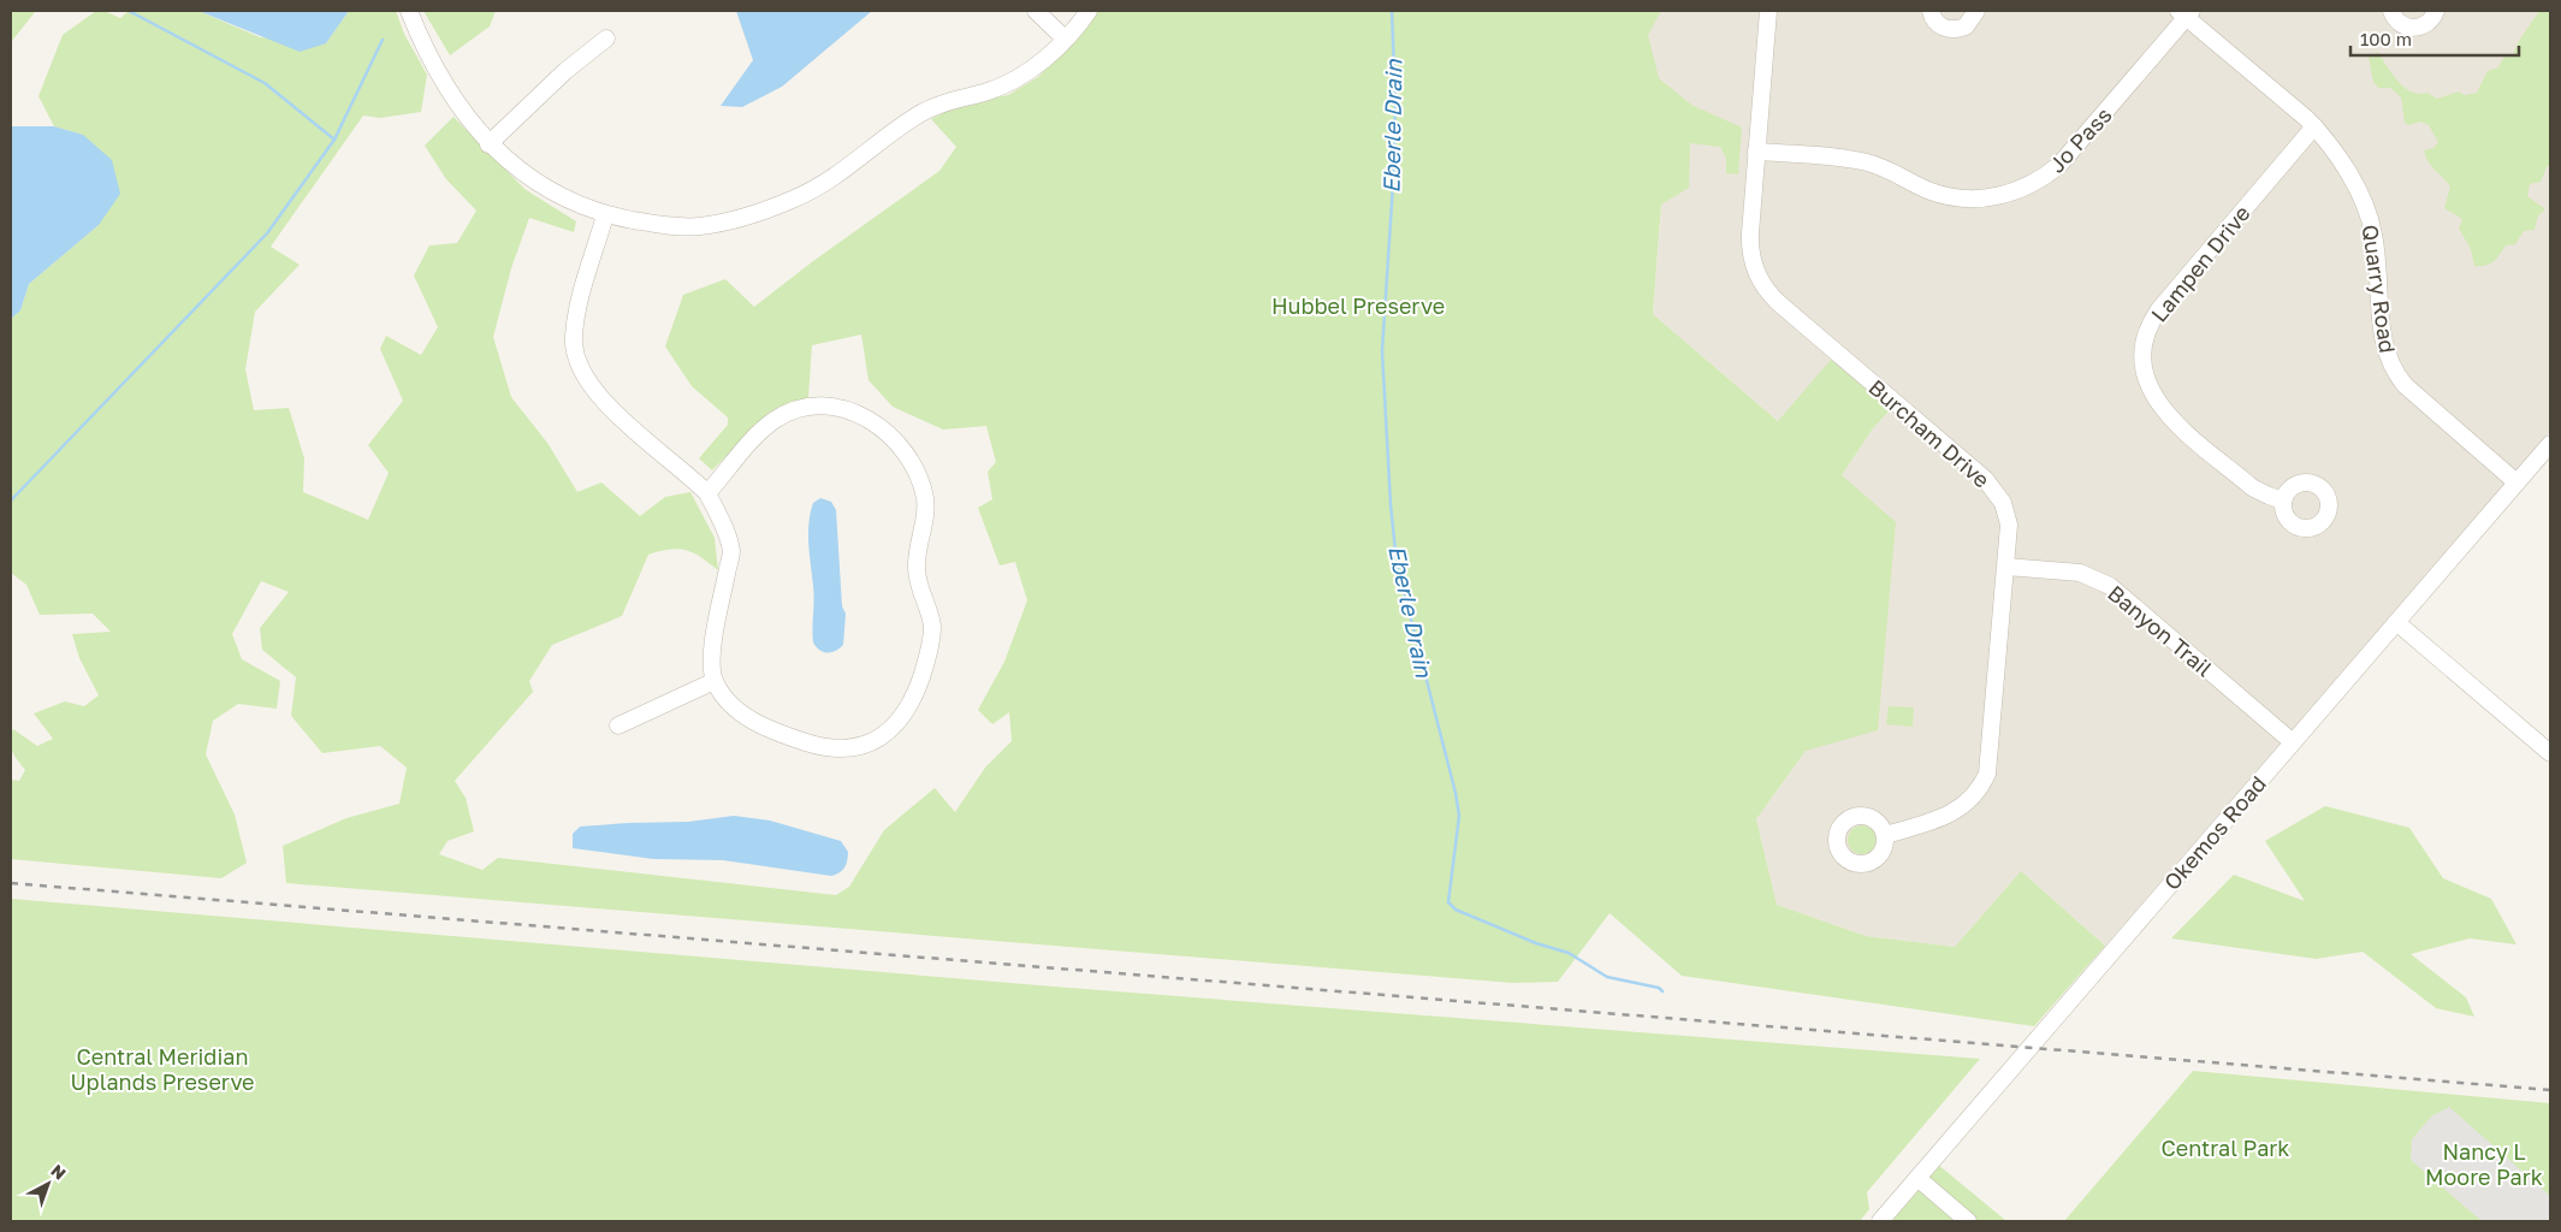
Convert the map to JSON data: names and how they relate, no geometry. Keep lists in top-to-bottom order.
{
  "streets": {
    "street": [
      "Jo Pass",
      "Lampen Drive",
      "Quarry Road",
      "Burcham Drive",
      "Banyon Trail",
      "Okemos Road"
    ]
  },
  "crossings": [
    ["Jo Pass", "Quarry Road"],
    ["Jo Pass", "Burcham Drive"],
    ["Lampen Drive", "Quarry Road"],
    ["Quarry Road", "Okemos Road"],
    ["Burcham Drive", "Banyon Trail"],
    ["Banyon Trail", "Okemos Road"]
  ],
  "water": ["Eberle Drain"],
  "parks": [
    "Hubbel Preserve",
    "Central Meridian Uplands Preserve",
    "Central Park",
    "Nancy L Moore Park"
  ],
  "scale_bar": "100 m",
  "north": "top right"
}
